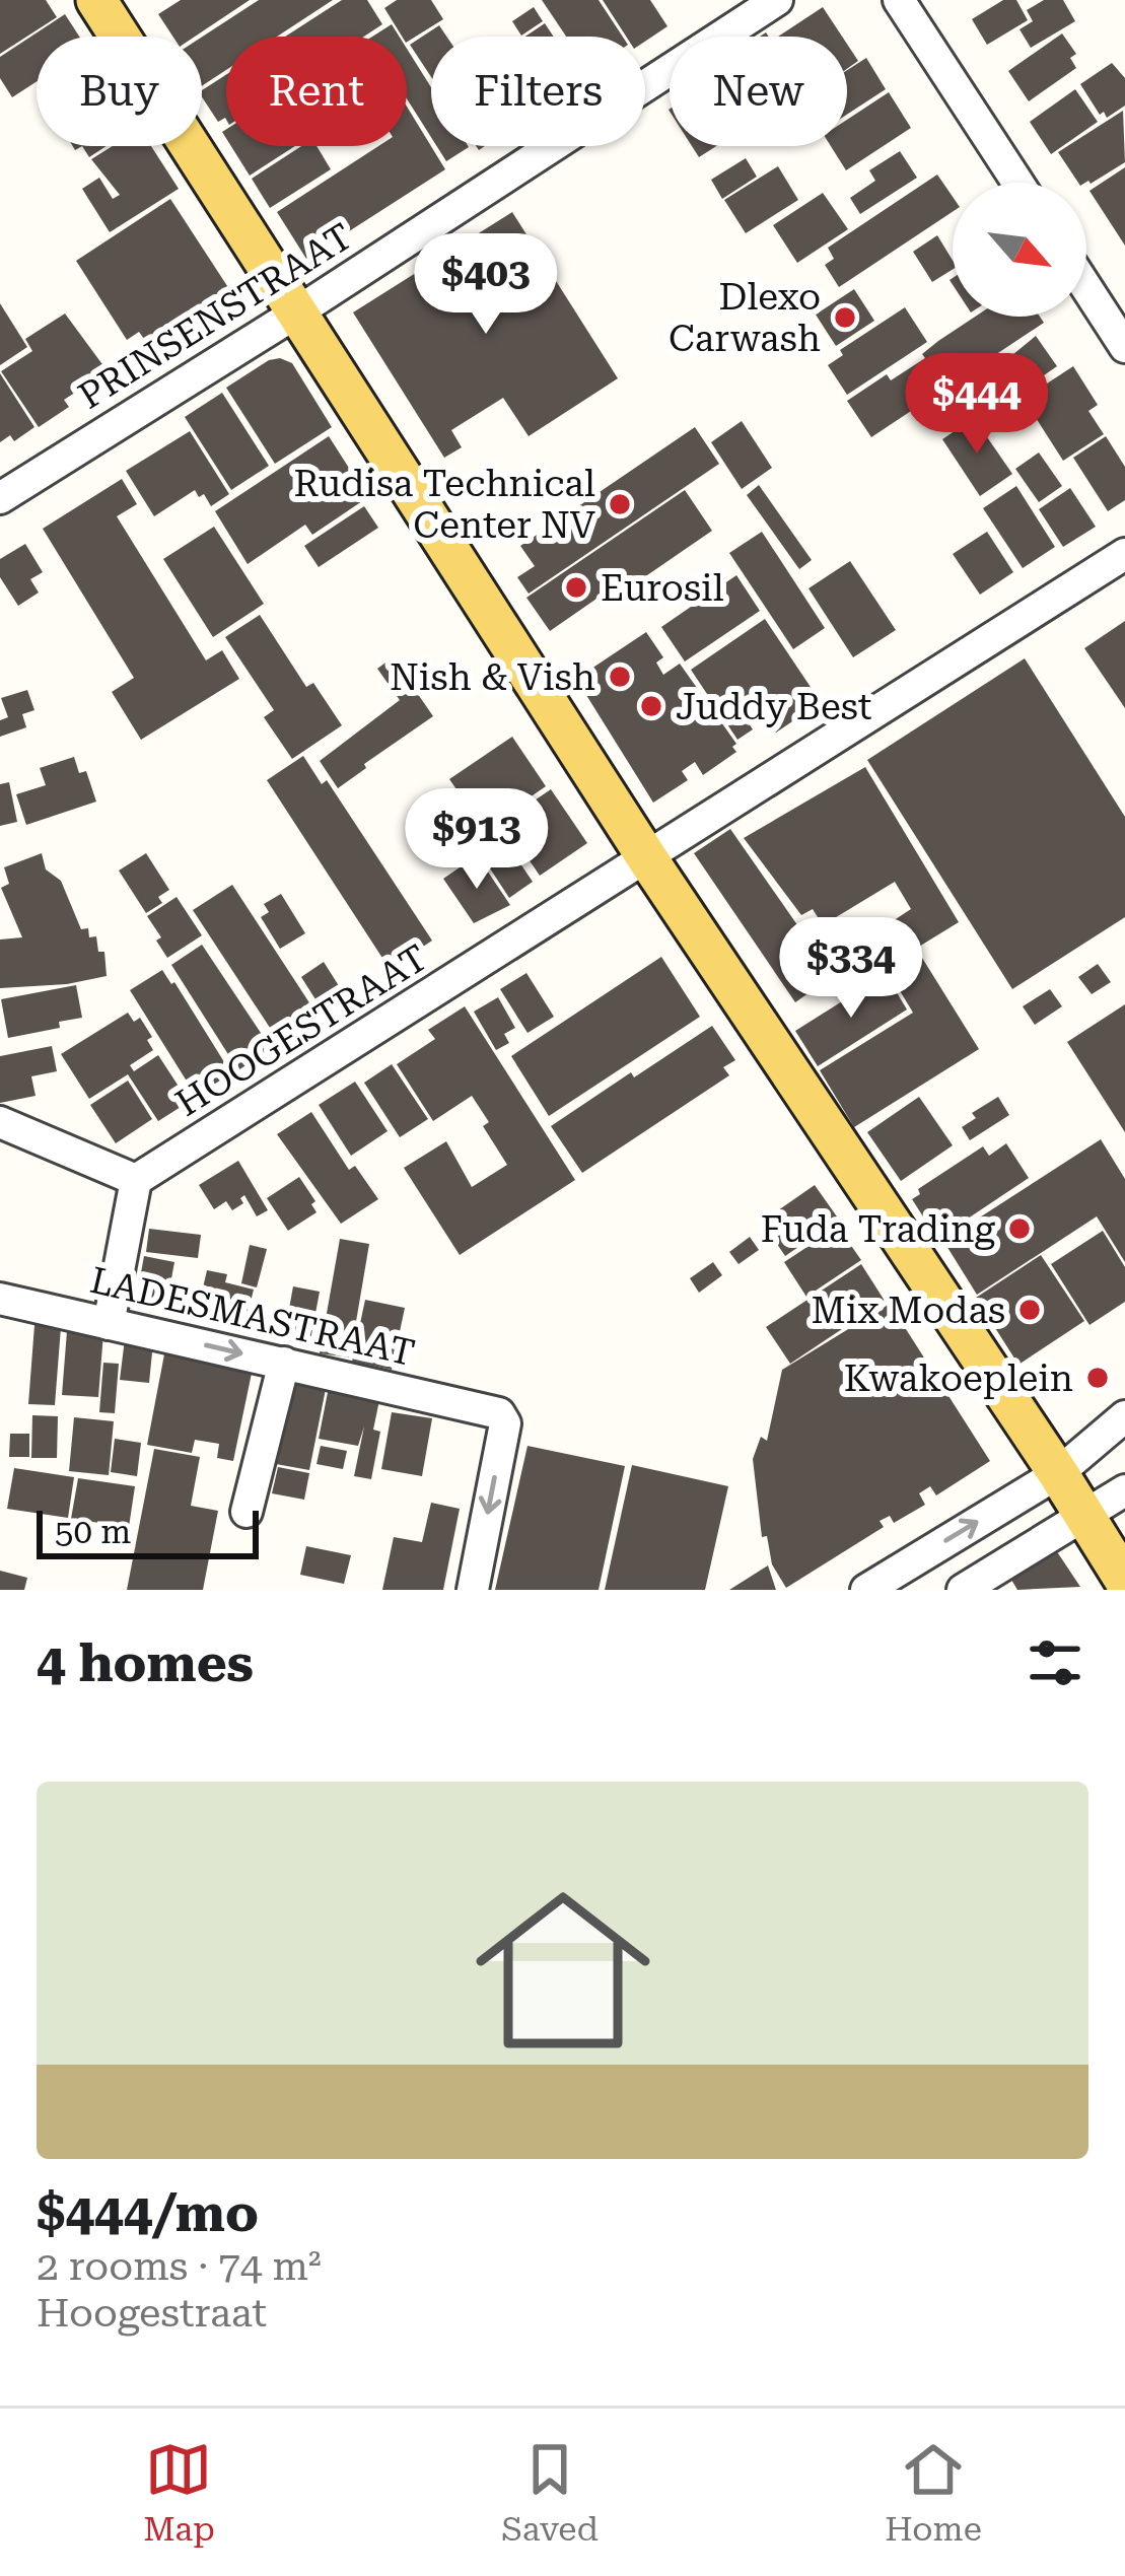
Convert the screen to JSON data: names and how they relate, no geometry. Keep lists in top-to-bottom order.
{
  "streets": {
    "street": ["PRINSENSTRAAT", "HOOGESTRAAT", "LADESMASTRAAT"]
  },
  "places": [
    "Dlexo Carwash",
    "Rudisa Technical Center NV",
    "Eurosil",
    "Nish & Vish",
    "Juddy Best",
    "Fuda Trading",
    "Mix Modas",
    "Kwakoeplein"
  ],
  "scale_bar": "50 m",
  "north": "bottom right",
  "page": {
    "chip": [
      "Buy",
      "Rent",
      "Filters",
      "New"
    ],
    "price": [
      "$403",
      "$444",
      "$913",
      "$334"
    ],
    "scale": "50 m",
    "heading": "4 homes",
    "list": [
      {
        "name": "$444/mo",
        "note": "2 rooms · 74 m² · Hoogestraat"
      }
    ],
    "tabs": ["Map", "Saved", "Home"]
  }
}
